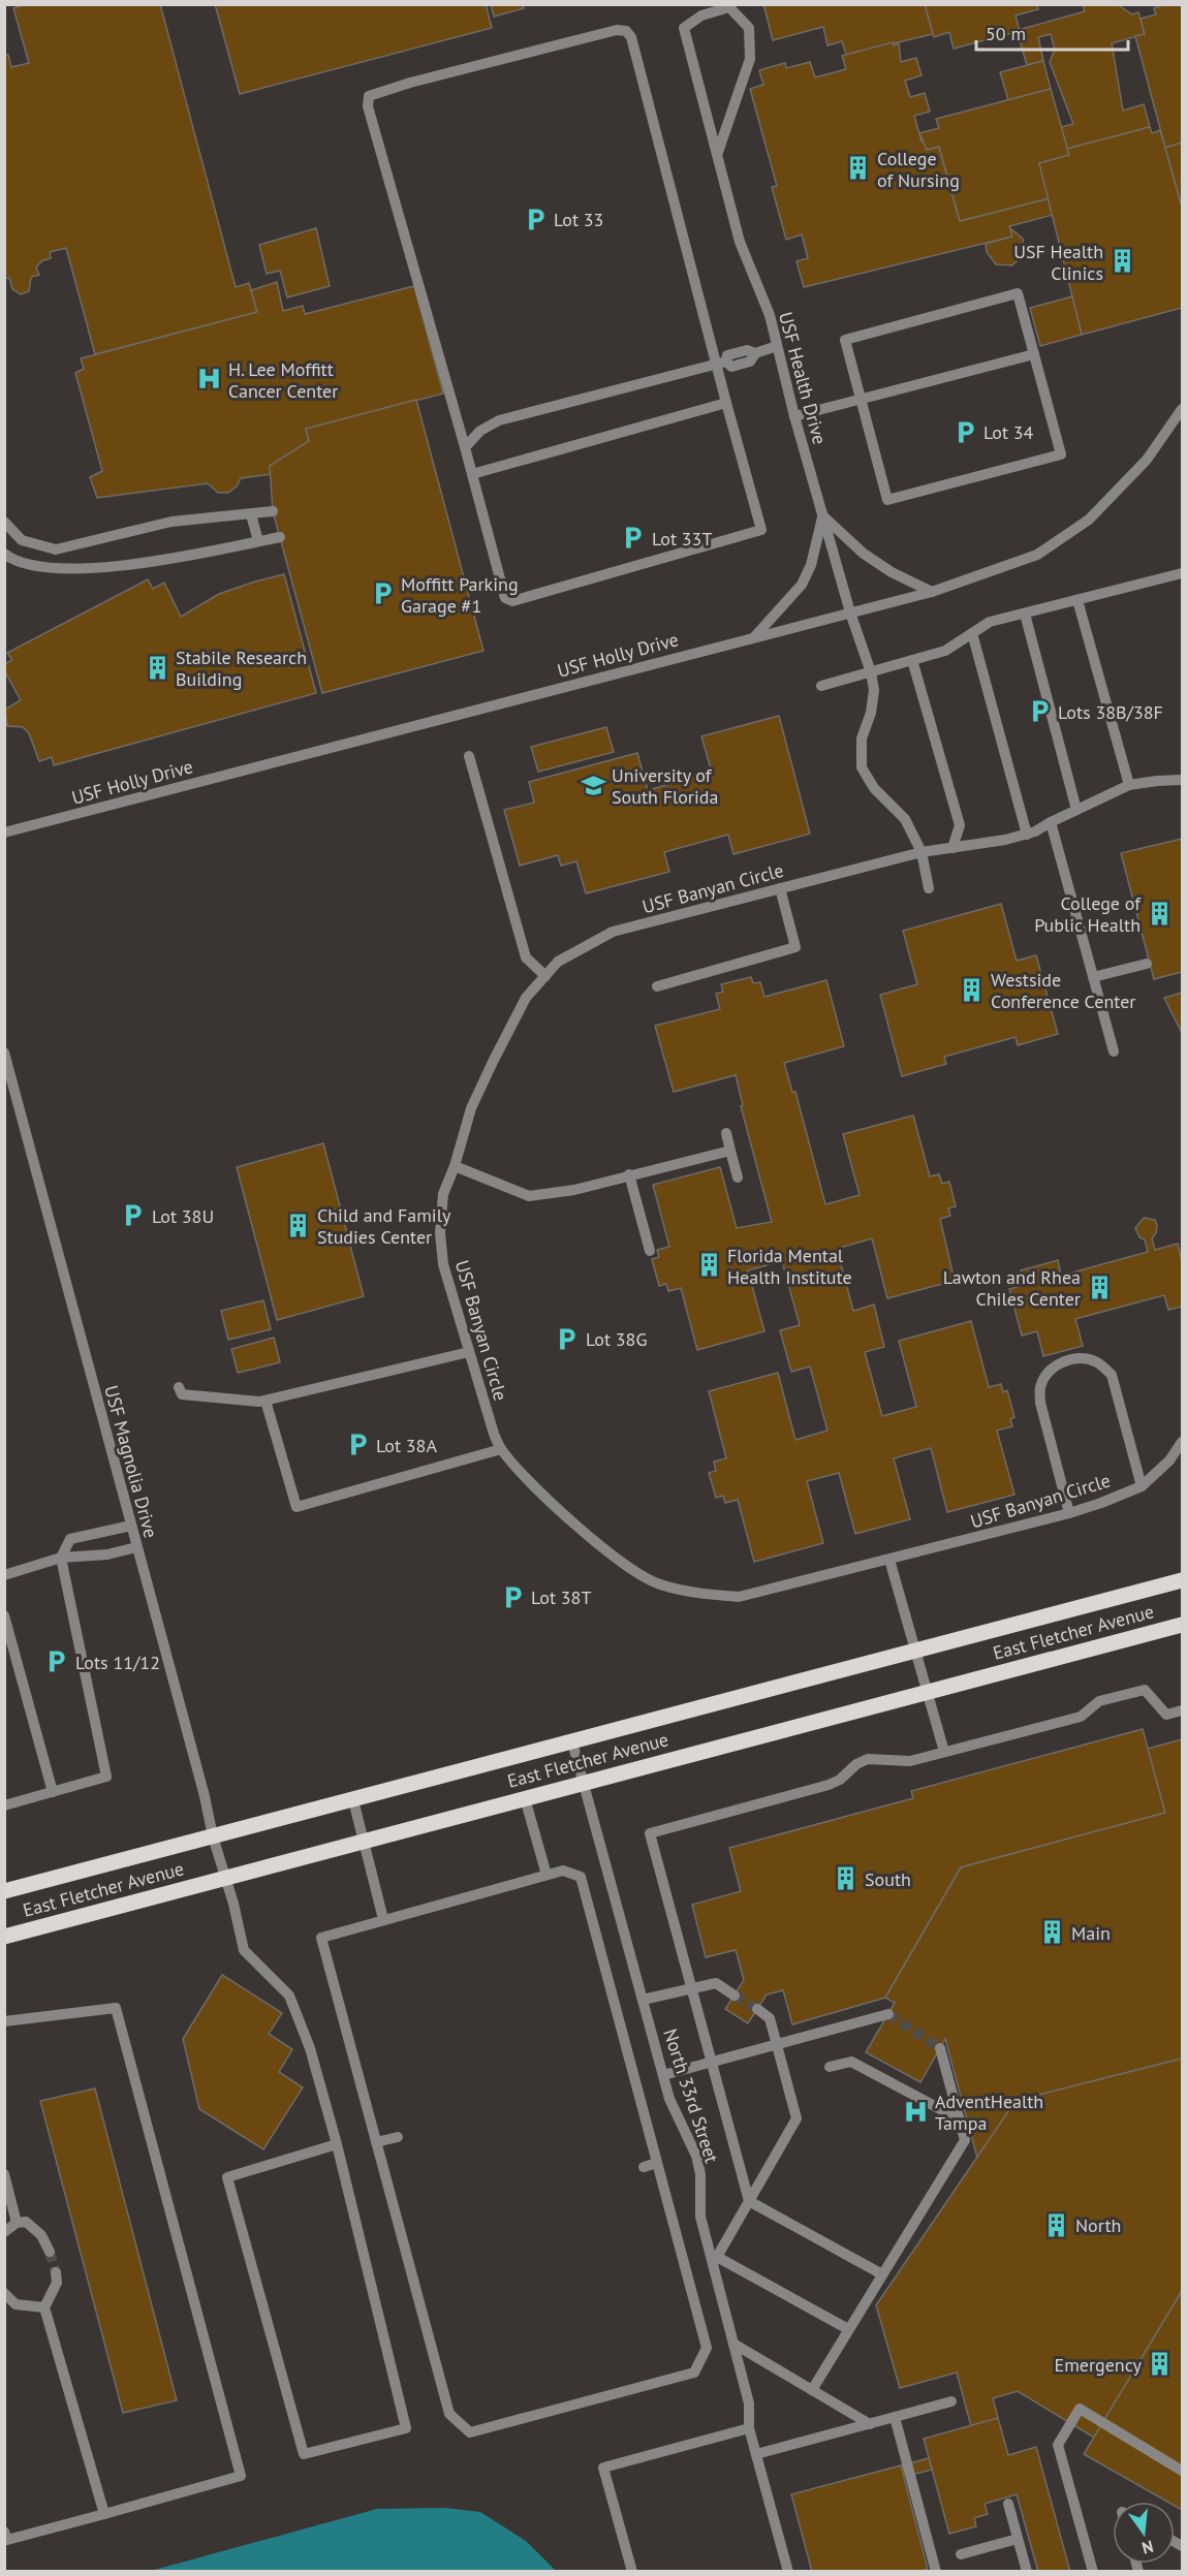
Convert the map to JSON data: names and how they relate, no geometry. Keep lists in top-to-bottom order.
{
  "streets": {
    "main road": ["East Fletcher Avenue"],
    "street": [
      "USF Health Drive",
      "USF Holly Drive",
      "USF Banyan Circle",
      "USF Magnolia Drive",
      "North 33rd Street"
    ]
  },
  "crossings": [
    ["USF Health Drive", "USF Holly Drive"],
    ["USF Magnolia Drive", "East Fletcher Avenue"],
    ["East Fletcher Avenue", "North 33rd Street"]
  ],
  "places": {
    "building": [
      "College of Nursing",
      "USF Health Clinics",
      "Stabile Research Building",
      "College of Public Health",
      "Westside Conference Center",
      "Child and Family Studies Center",
      "Florida Mental Health Institute",
      "Lawton and Rhea Chiles Center",
      "South",
      "Main",
      "North",
      "Emergency"
    ],
    "parking": [
      "Lot 33",
      "Lot 34",
      "Lot 33T",
      "Moffitt Parking Garage #1",
      "Lots 38B/38F",
      "Lot 38U",
      "Lot 38G",
      "Lot 38A",
      "Lot 38T",
      "Lots 11/12"
    ],
    "hospital": ["H. Lee Moffitt Cancer Center", "AdventHealth Tampa"],
    "school or university": ["University of South Florida"]
  },
  "scale_bar": "50 m",
  "north": "bottom"
}
